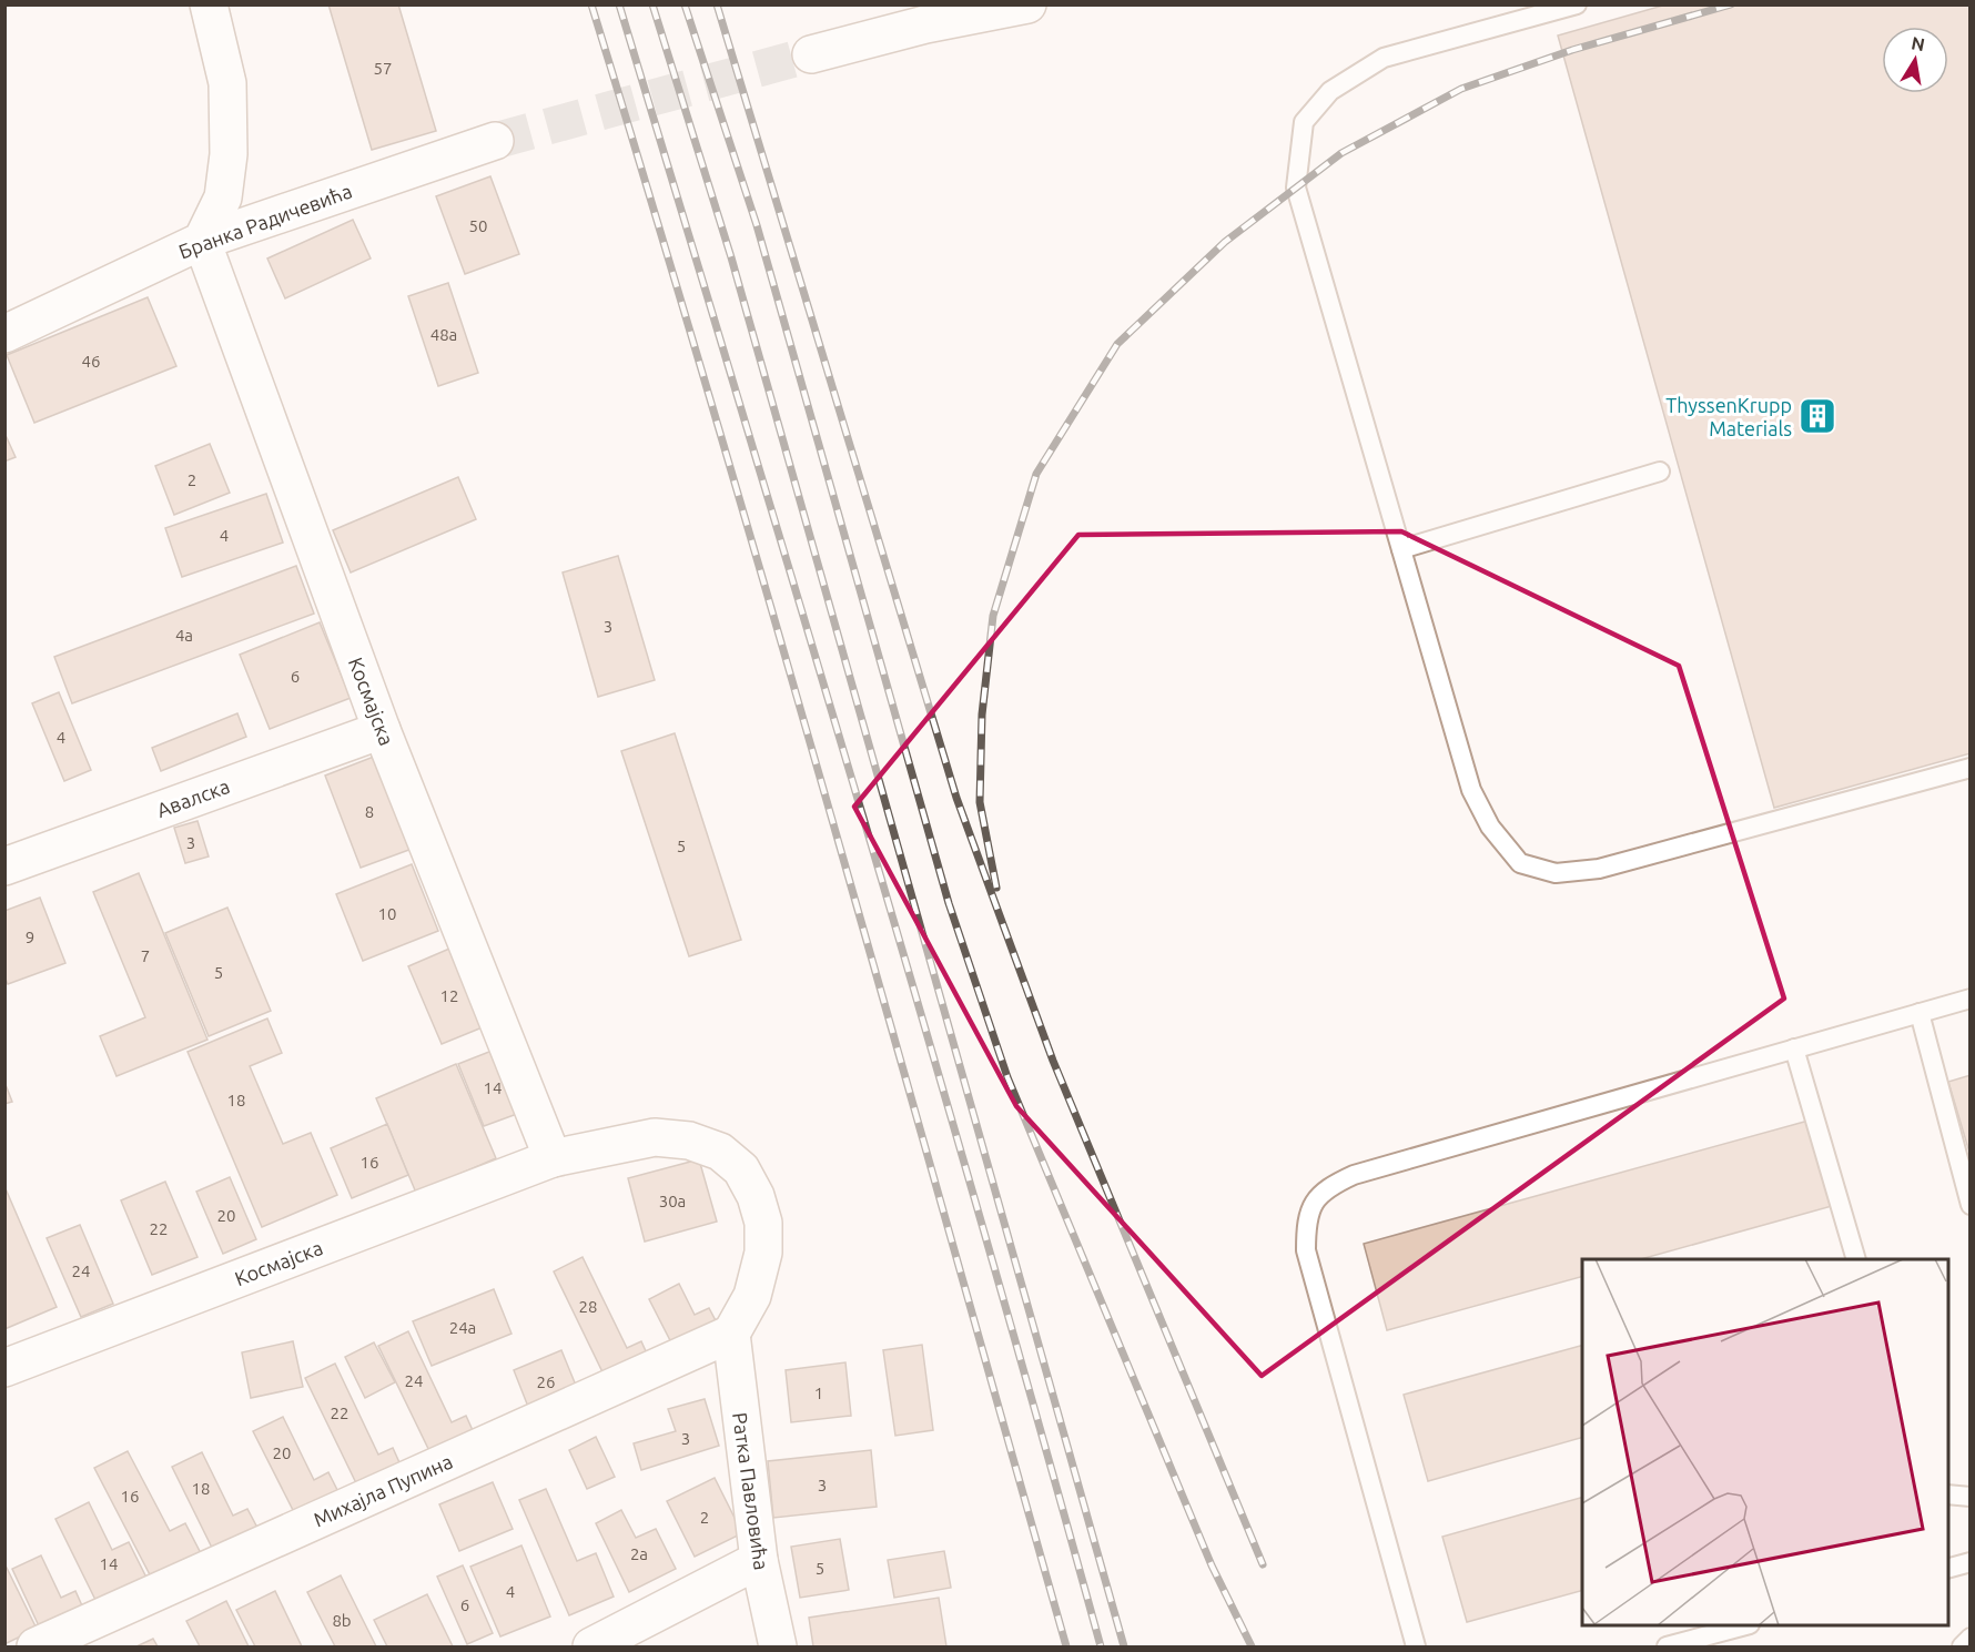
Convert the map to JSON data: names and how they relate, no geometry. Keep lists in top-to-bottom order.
{
  "streets": {
    "street": [
      "Бранка Радичевића",
      "Космајска",
      "Авалска",
      "Михајла Пупина",
      "Ратка Павловића"
    ]
  },
  "crossings": [
    ["Бранка Радичевића", "Космајска"],
    ["Космајска", "Авалска"],
    ["Космајска", "Михајла Пупина"],
    ["Космајска", "Ратка Павловића"],
    ["Михајла Пупина", "Ратка Павловића"]
  ],
  "places": {
    "building": ["ThyssenKrupp Materials"]
  },
  "house_numbers": [
    "57",
    "50",
    "48a",
    "46",
    "2",
    "4",
    "3",
    "4a",
    "6",
    "4",
    "8",
    "3",
    "5",
    "10",
    "9",
    "7",
    "5",
    "12",
    "14",
    "18",
    "16",
    "30a",
    "20",
    "22",
    "24",
    "28",
    "24a",
    "24",
    "26",
    "1",
    "22",
    "3",
    "20",
    "3",
    "18",
    "16",
    "2",
    "2a",
    "14",
    "5",
    "4",
    "6",
    "8b"
  ],
  "north": "top"
}
